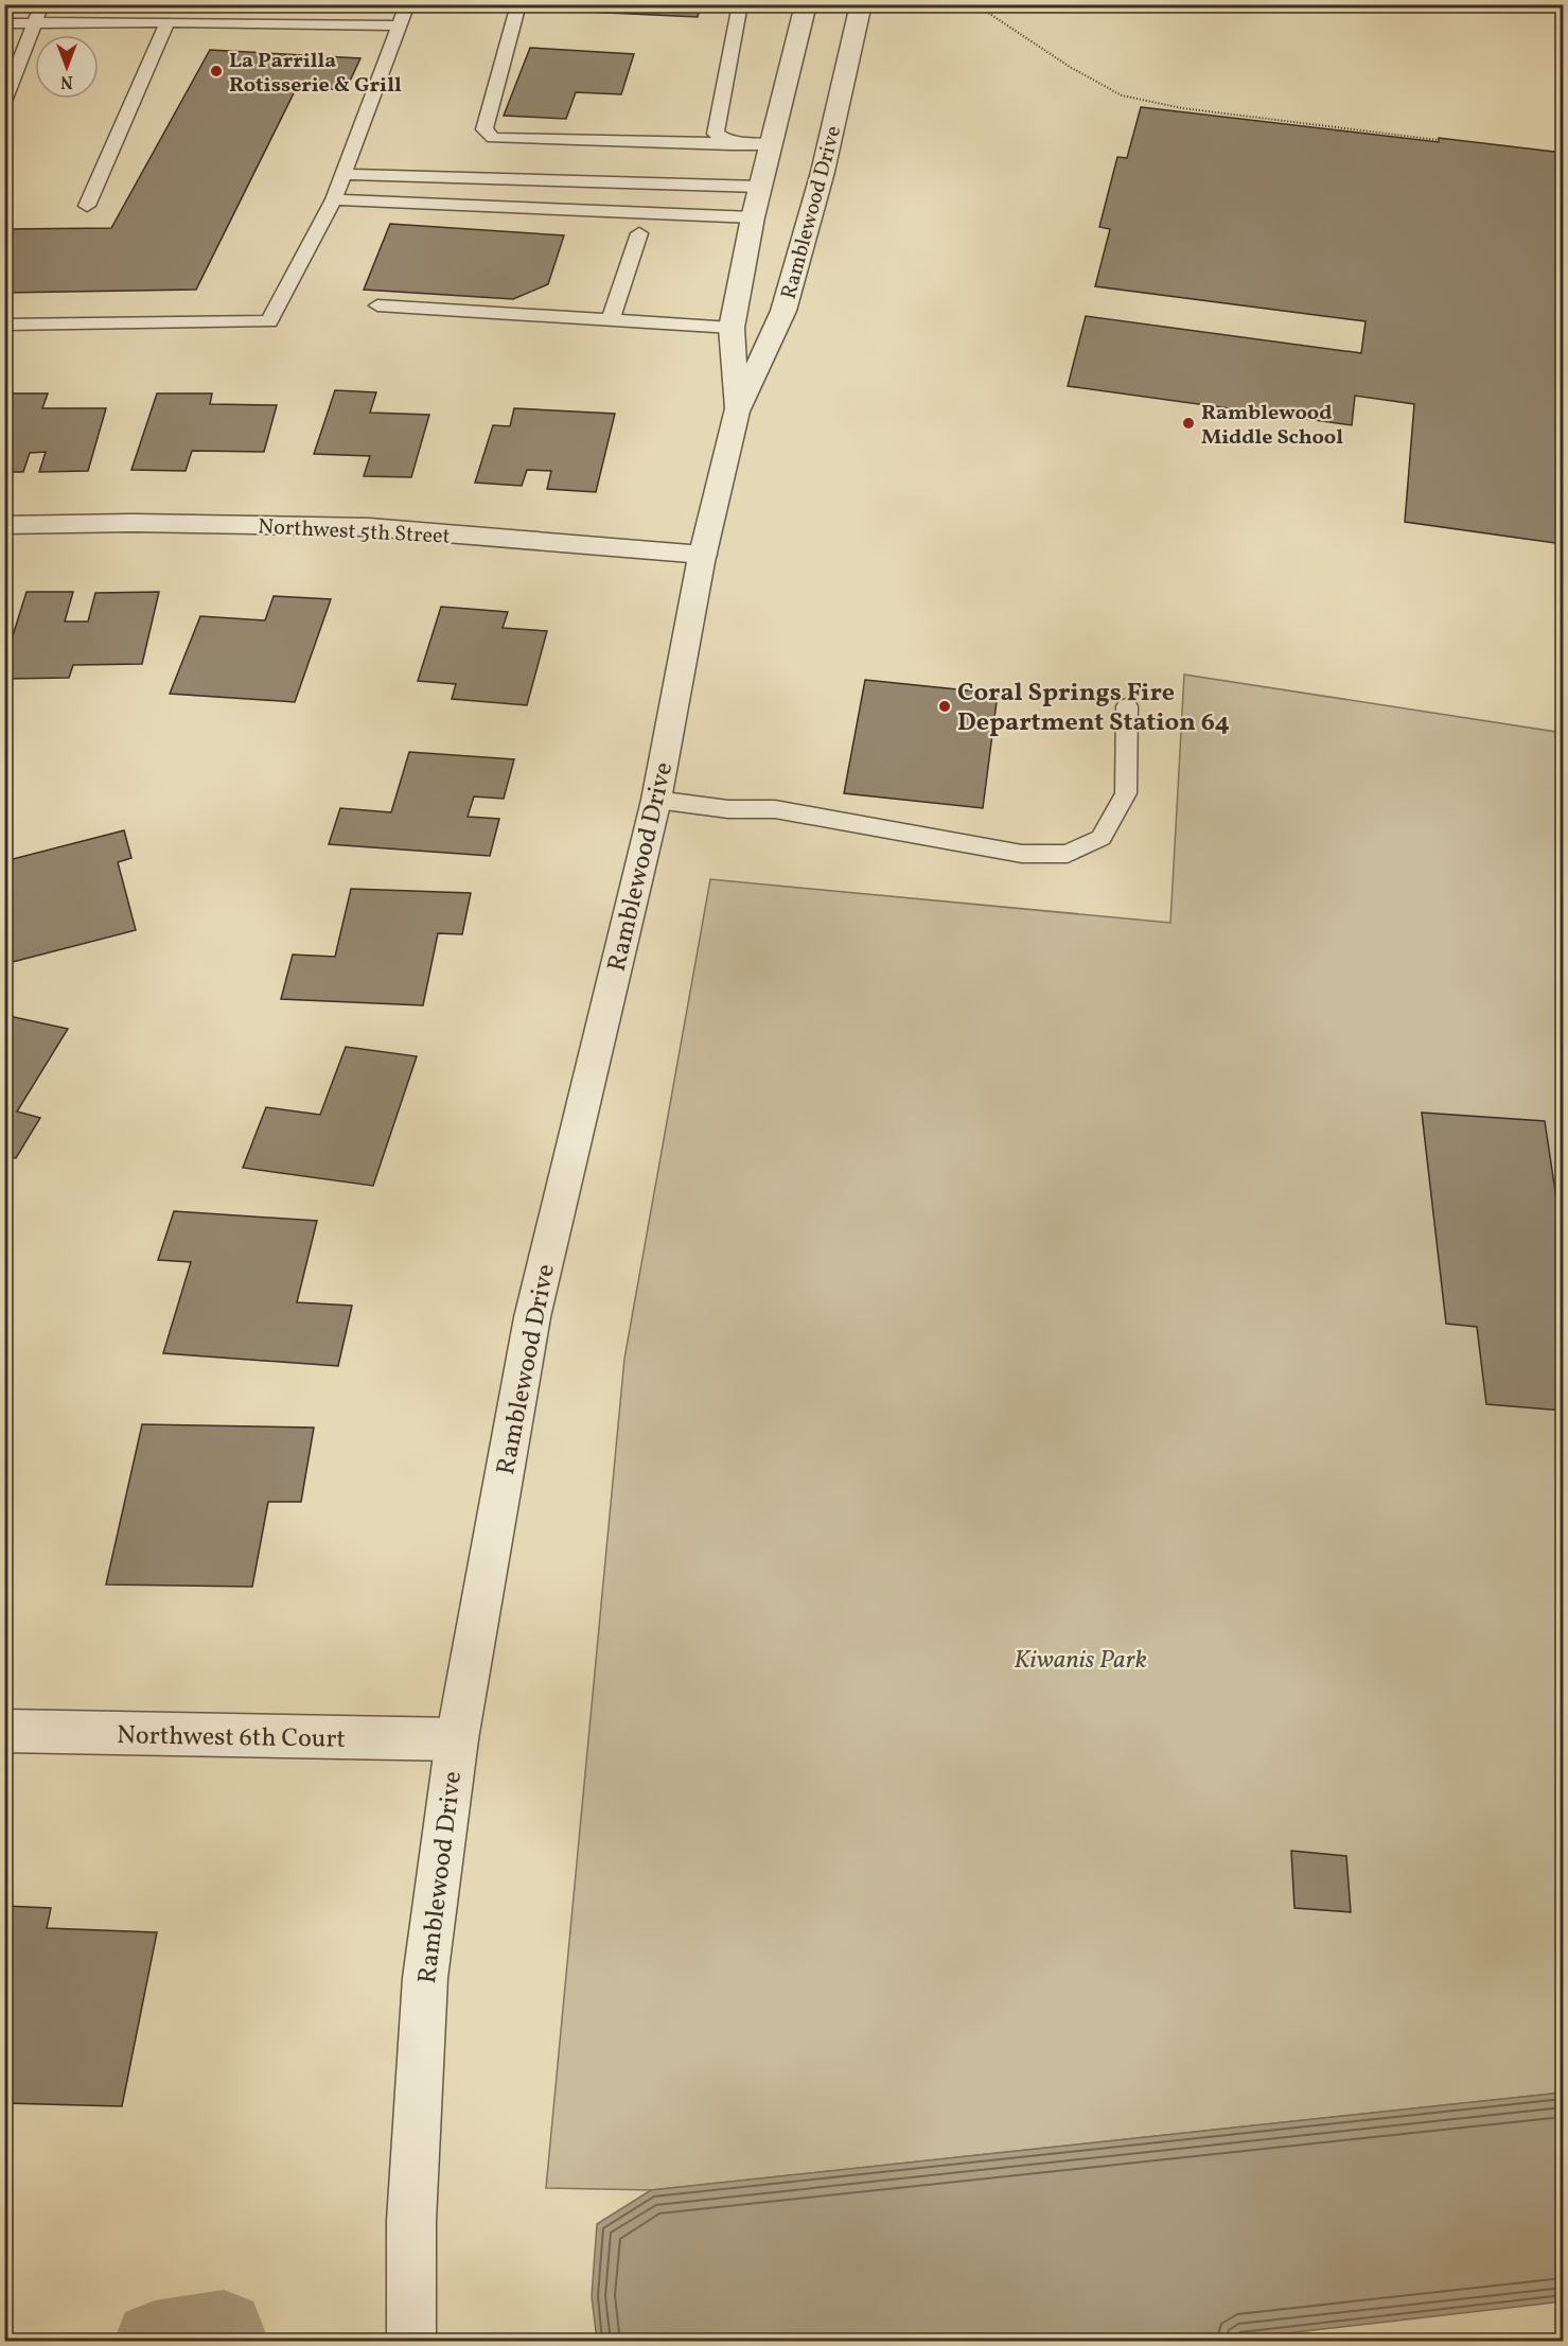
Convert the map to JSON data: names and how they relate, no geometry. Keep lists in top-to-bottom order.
{
  "streets": {
    "street": ["Ramblewood Drive", "Northwest 5th Street", "Northwest 6th Court"]
  },
  "crossings": [
    ["Ramblewood Drive", "Northwest 5th Street"],
    ["Ramblewood Drive", "Northwest 6th Court"]
  ],
  "parks": ["Kiwanis Park"],
  "places": ["La Parrilla Rotisserie & Grill", "Ramblewood Middle School", "Coral Springs Fire Department Station 64"],
  "north": "bottom"
}
